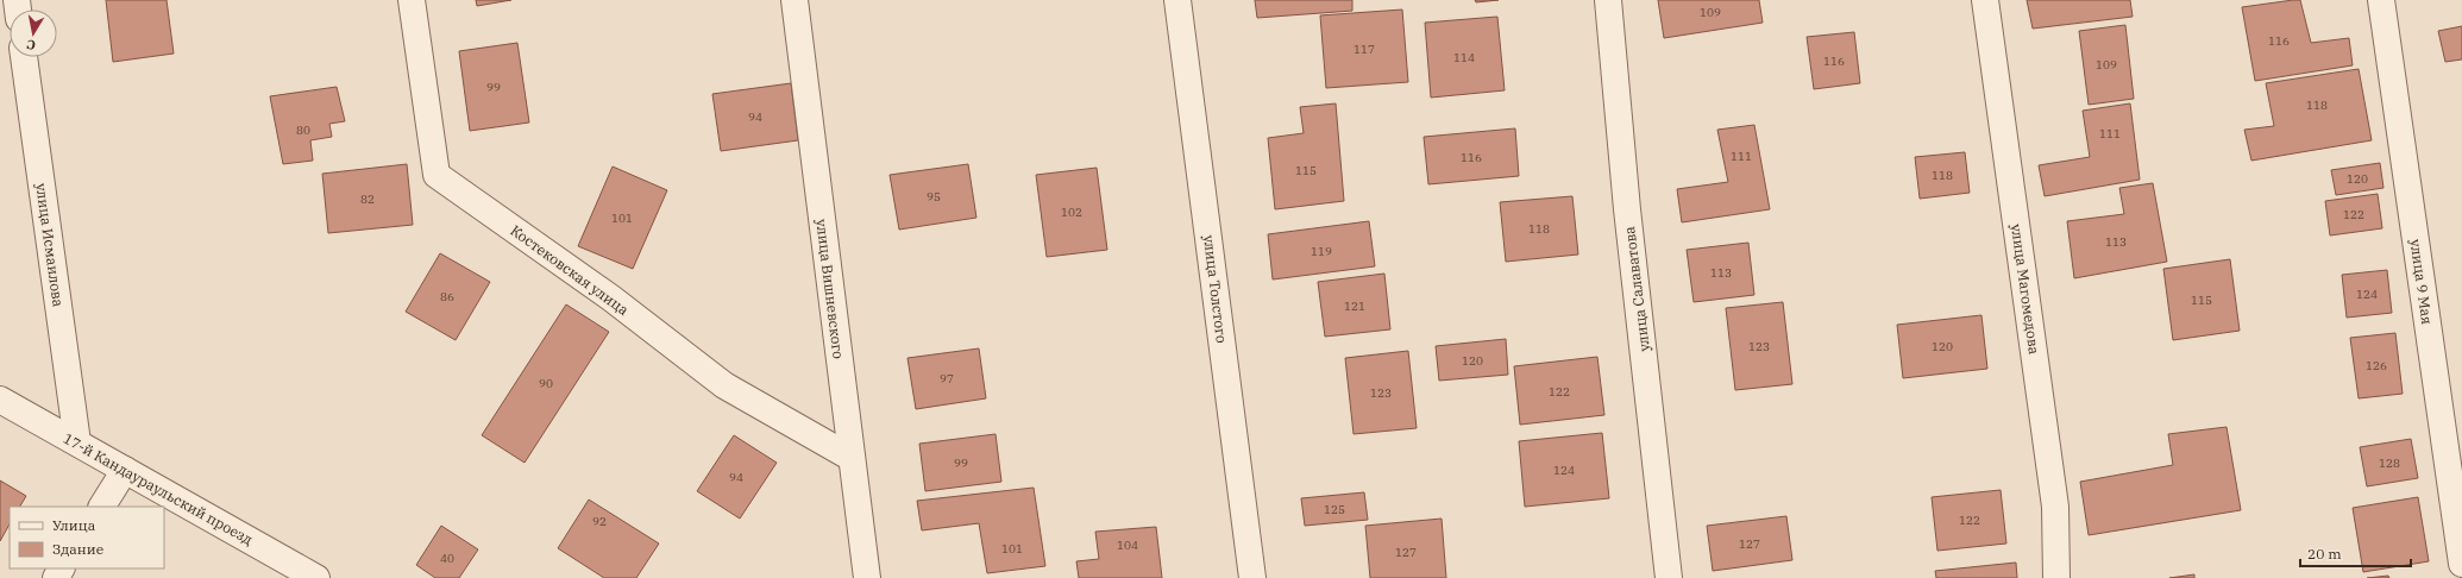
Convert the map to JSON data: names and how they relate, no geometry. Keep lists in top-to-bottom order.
{
  "streets": {
    "street": [
      "улица Исмаилова",
      "Костековская улица",
      "улица 9 Мая",
      "улица Вишневского",
      "улица Толстого",
      "улица Салаватова",
      "улица Магомедова",
      "17-й Кандаураульский проезд"
    ]
  },
  "crossings": [
    ["улица Исмаилова", "17-й Кандаураульский проезд"],
    ["Костековская улица", "улица Вишневского"]
  ],
  "house_numbers": [
    "109",
    "116",
    "117",
    "114",
    "116",
    "109",
    "99",
    "118",
    "94",
    "80",
    "111",
    "111",
    "116",
    "115",
    "118",
    "120",
    "95",
    "82",
    "102",
    "122",
    "101",
    "118",
    "113",
    "119",
    "113",
    "124",
    "86",
    "115",
    "121",
    "123",
    "120",
    "120",
    "126",
    "97",
    "90",
    "122",
    "123",
    "99",
    "128",
    "124",
    "94",
    "125",
    "122",
    "92",
    "127",
    "104",
    "101",
    "127",
    "40"
  ],
  "legend": ["Улица", "Здание"],
  "scale_bar": "20 m",
  "north": "bottom"
}
